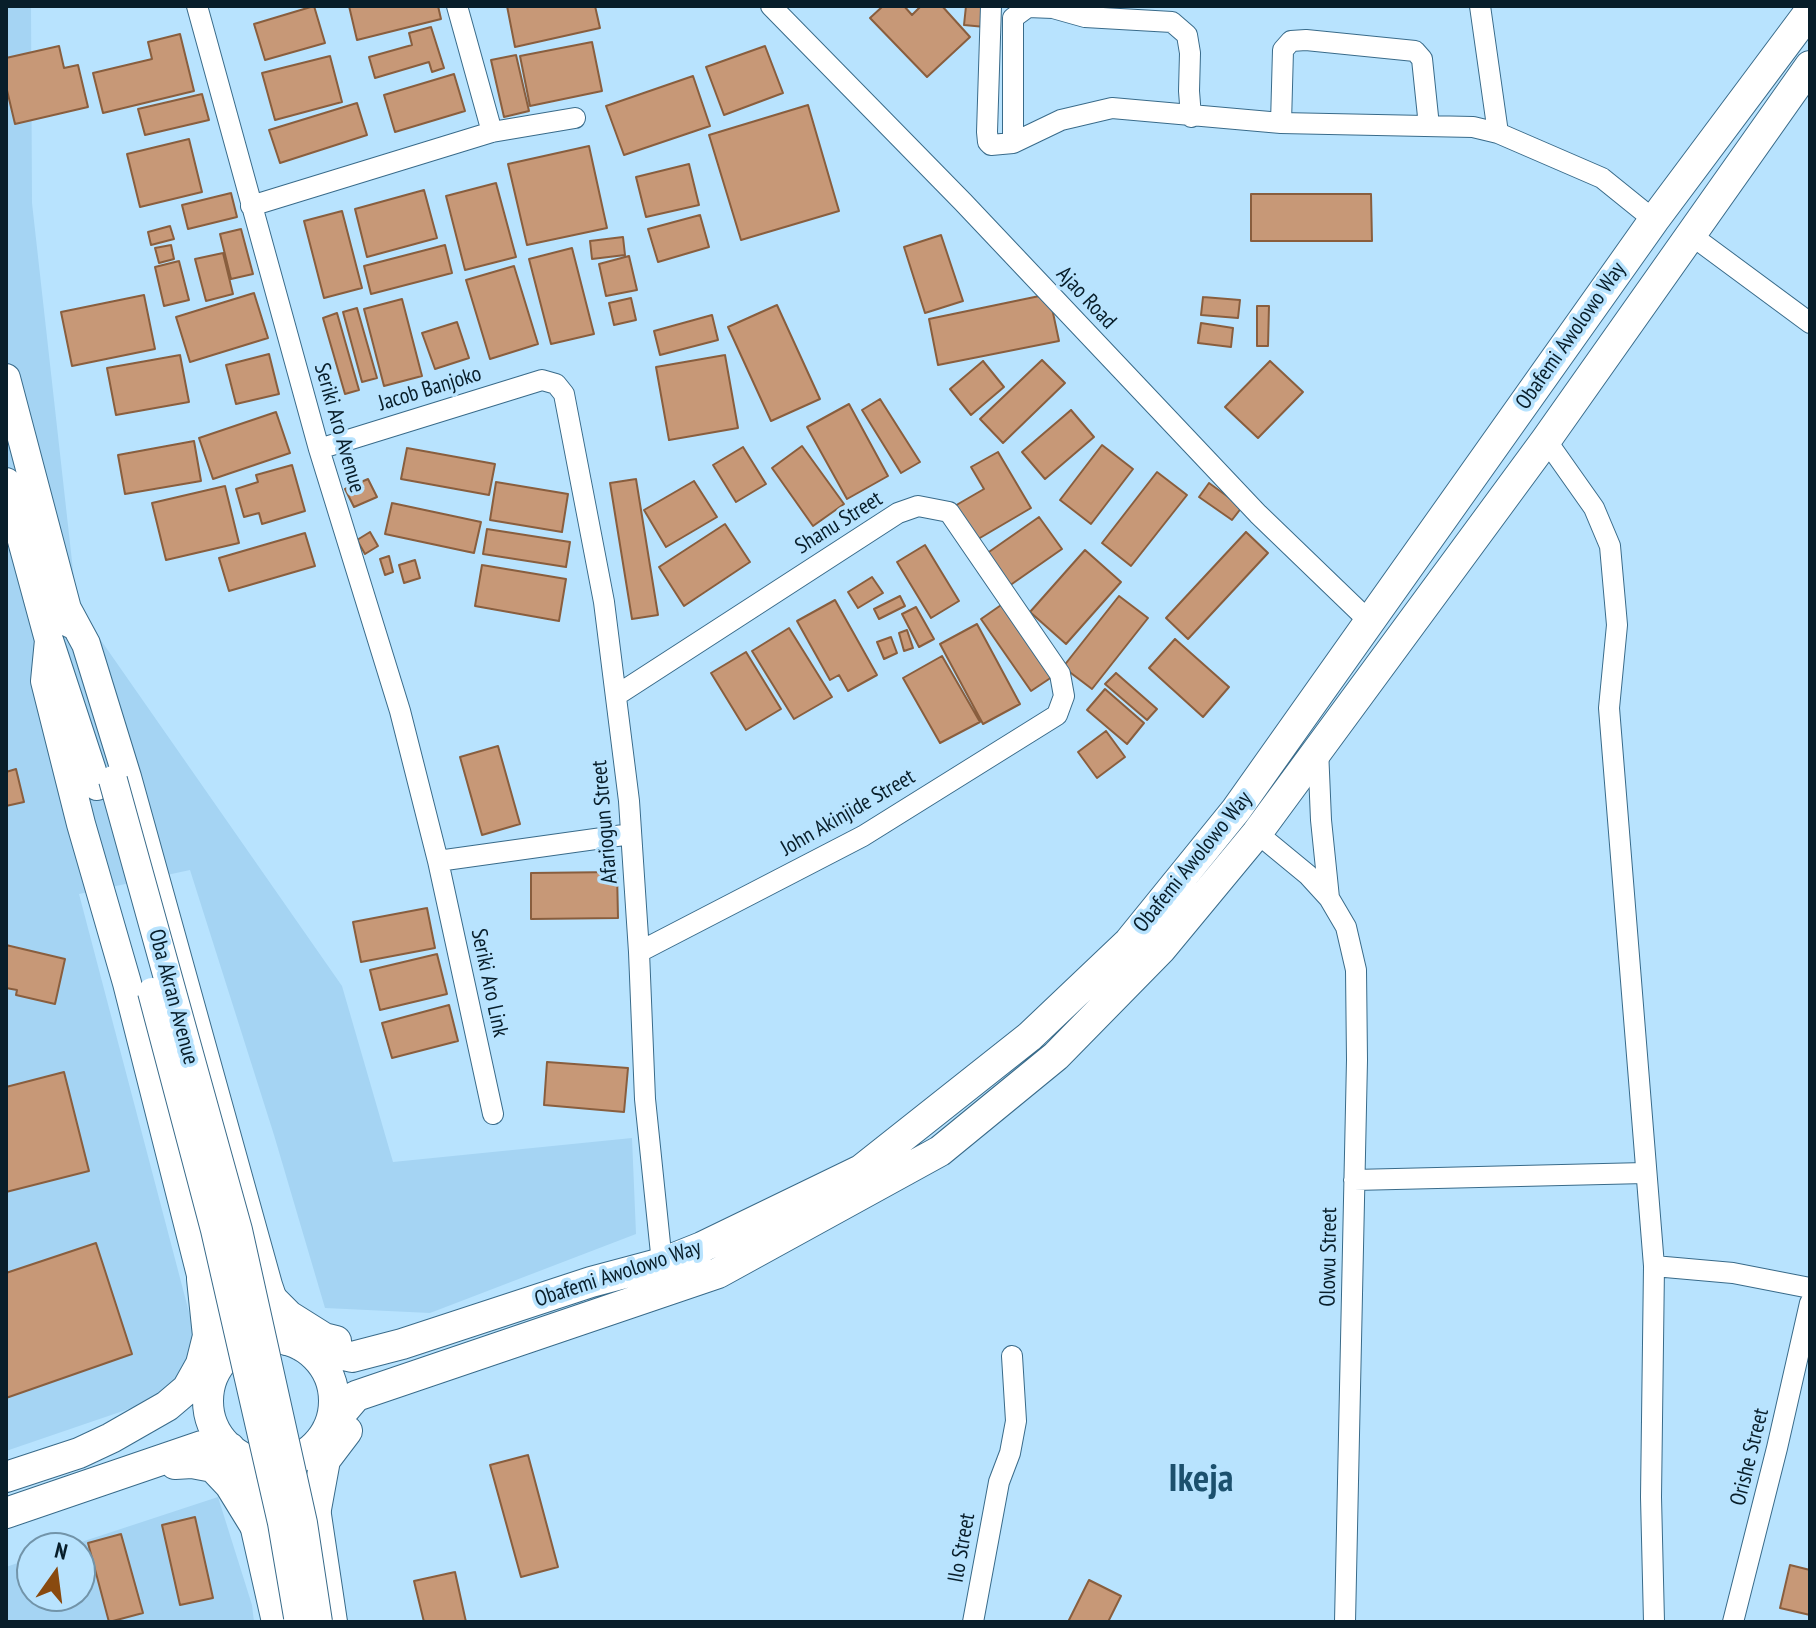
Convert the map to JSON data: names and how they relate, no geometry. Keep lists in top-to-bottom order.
{
  "streets": {
    "main road": ["Obafemi Awolowo Way", "Oba Akran Avenue"],
    "street": [
      "Ajao Road",
      "Jacob Banjoko",
      "Seriki Aro Avenue",
      "Shanu Street",
      "John Akinjide Street",
      "Afariogun Street",
      "Seriki Aro Link",
      "Olowu Street",
      "Orishe Street",
      "Ilo Street"
    ]
  },
  "crossings": [
    ["Ajao Road", "Obafemi Awolowo Way"],
    ["Obafemi Awolowo Way", "Afariogun Street"],
    ["Obafemi Awolowo Way", "Olowu Street"],
    ["Jacob Banjoko", "Seriki Aro Avenue"],
    ["Jacob Banjoko", "Afariogun Street"],
    ["Seriki Aro Avenue", "Seriki Aro Link"],
    ["Shanu Street", "John Akinjide Street"],
    ["Shanu Street", "Afariogun Street"],
    ["John Akinjide Street", "Afariogun Street"]
  ],
  "districts": ["Ikeja"],
  "north": "top"
}
